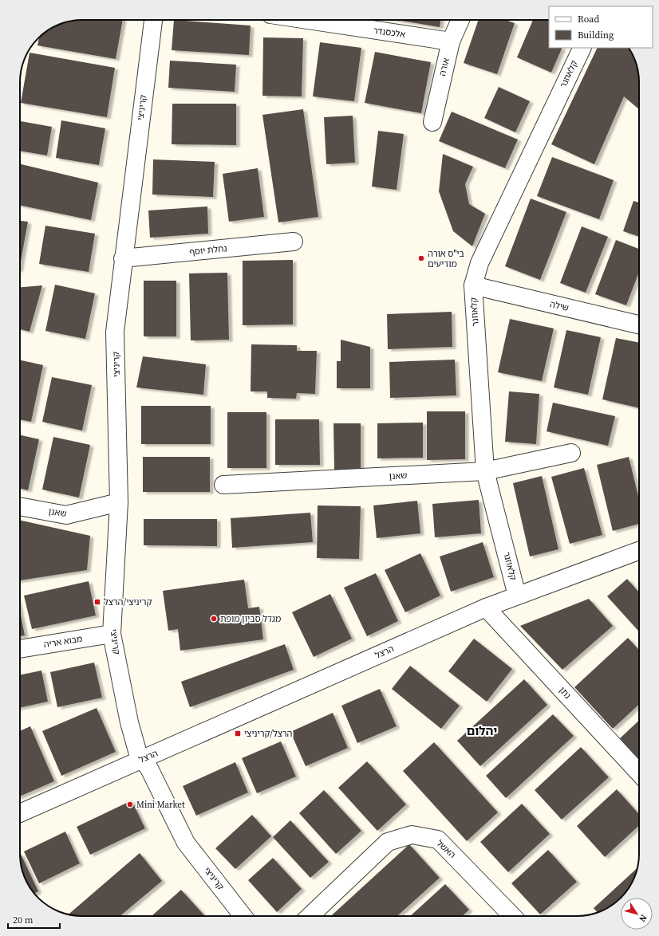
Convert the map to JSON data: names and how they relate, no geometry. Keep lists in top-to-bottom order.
{
  "streets": {
    "street": [
      "אלכסנדר",
      "אורה",
      "קלאוזנר",
      "קריניצי",
      "נחלת יוסף",
      "שילה",
      "שאנן",
      "מבוא אריה",
      "הרצל",
      "נתן",
      "האשל"
    ]
  },
  "crossings": [
    ["אלכסנדר", "אורה"],
    ["קלאוזנר", "שילה"],
    ["קלאוזנר", "שאנן"],
    ["קלאוזנר", "הרצל"],
    ["קריניצי", "נחלת יוסף"],
    ["קריניצי", "שאנן"],
    ["קריניצי", "מבוא אריה"],
    ["קריניצי", "הרצל"],
    ["הרצל", "נתן"]
  ],
  "districts": ["יהלום"],
  "places": {
    "other": ["בי\"ס אורה מודיעים", "מגדל סביון מופת", "Mini Market"],
    "transit": ["קריניצי/הרצל", "הרצל/קריניצי"]
  },
  "legend": ["Road", "Building"],
  "scale_bar": "20 m",
  "north": "bottom right"
}
